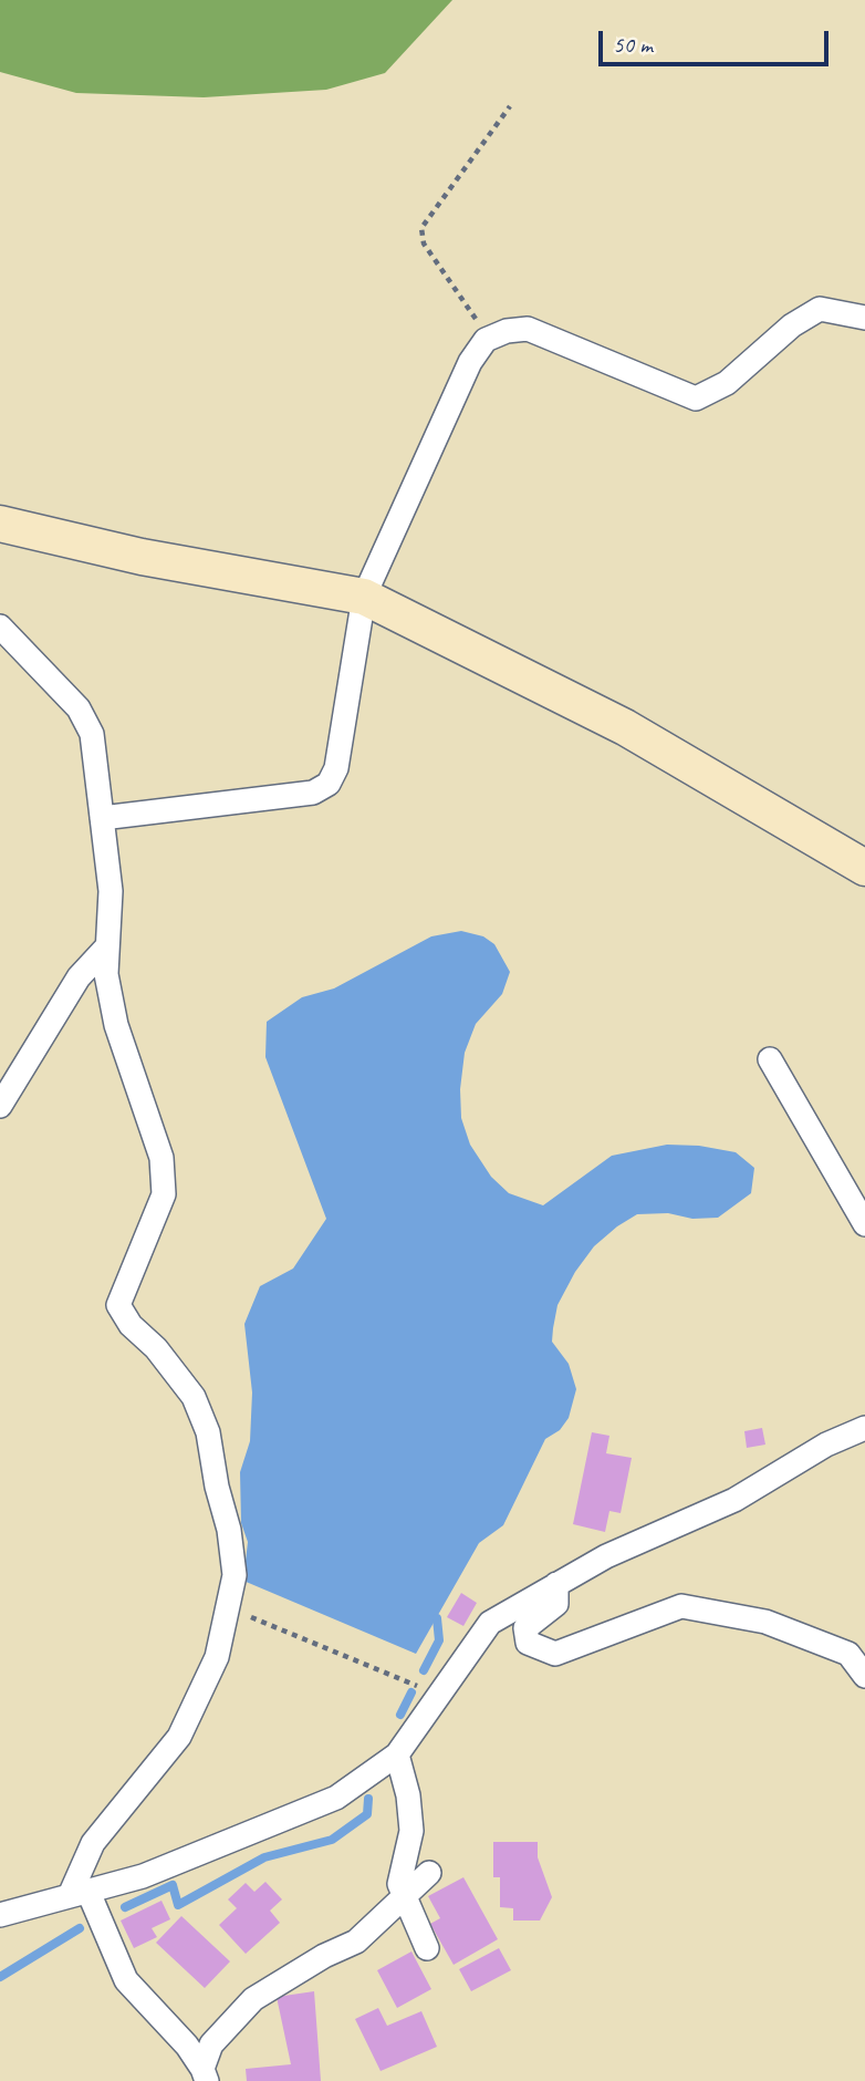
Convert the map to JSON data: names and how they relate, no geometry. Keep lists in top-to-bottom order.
{
  "scale_bar": "50 m"
}
